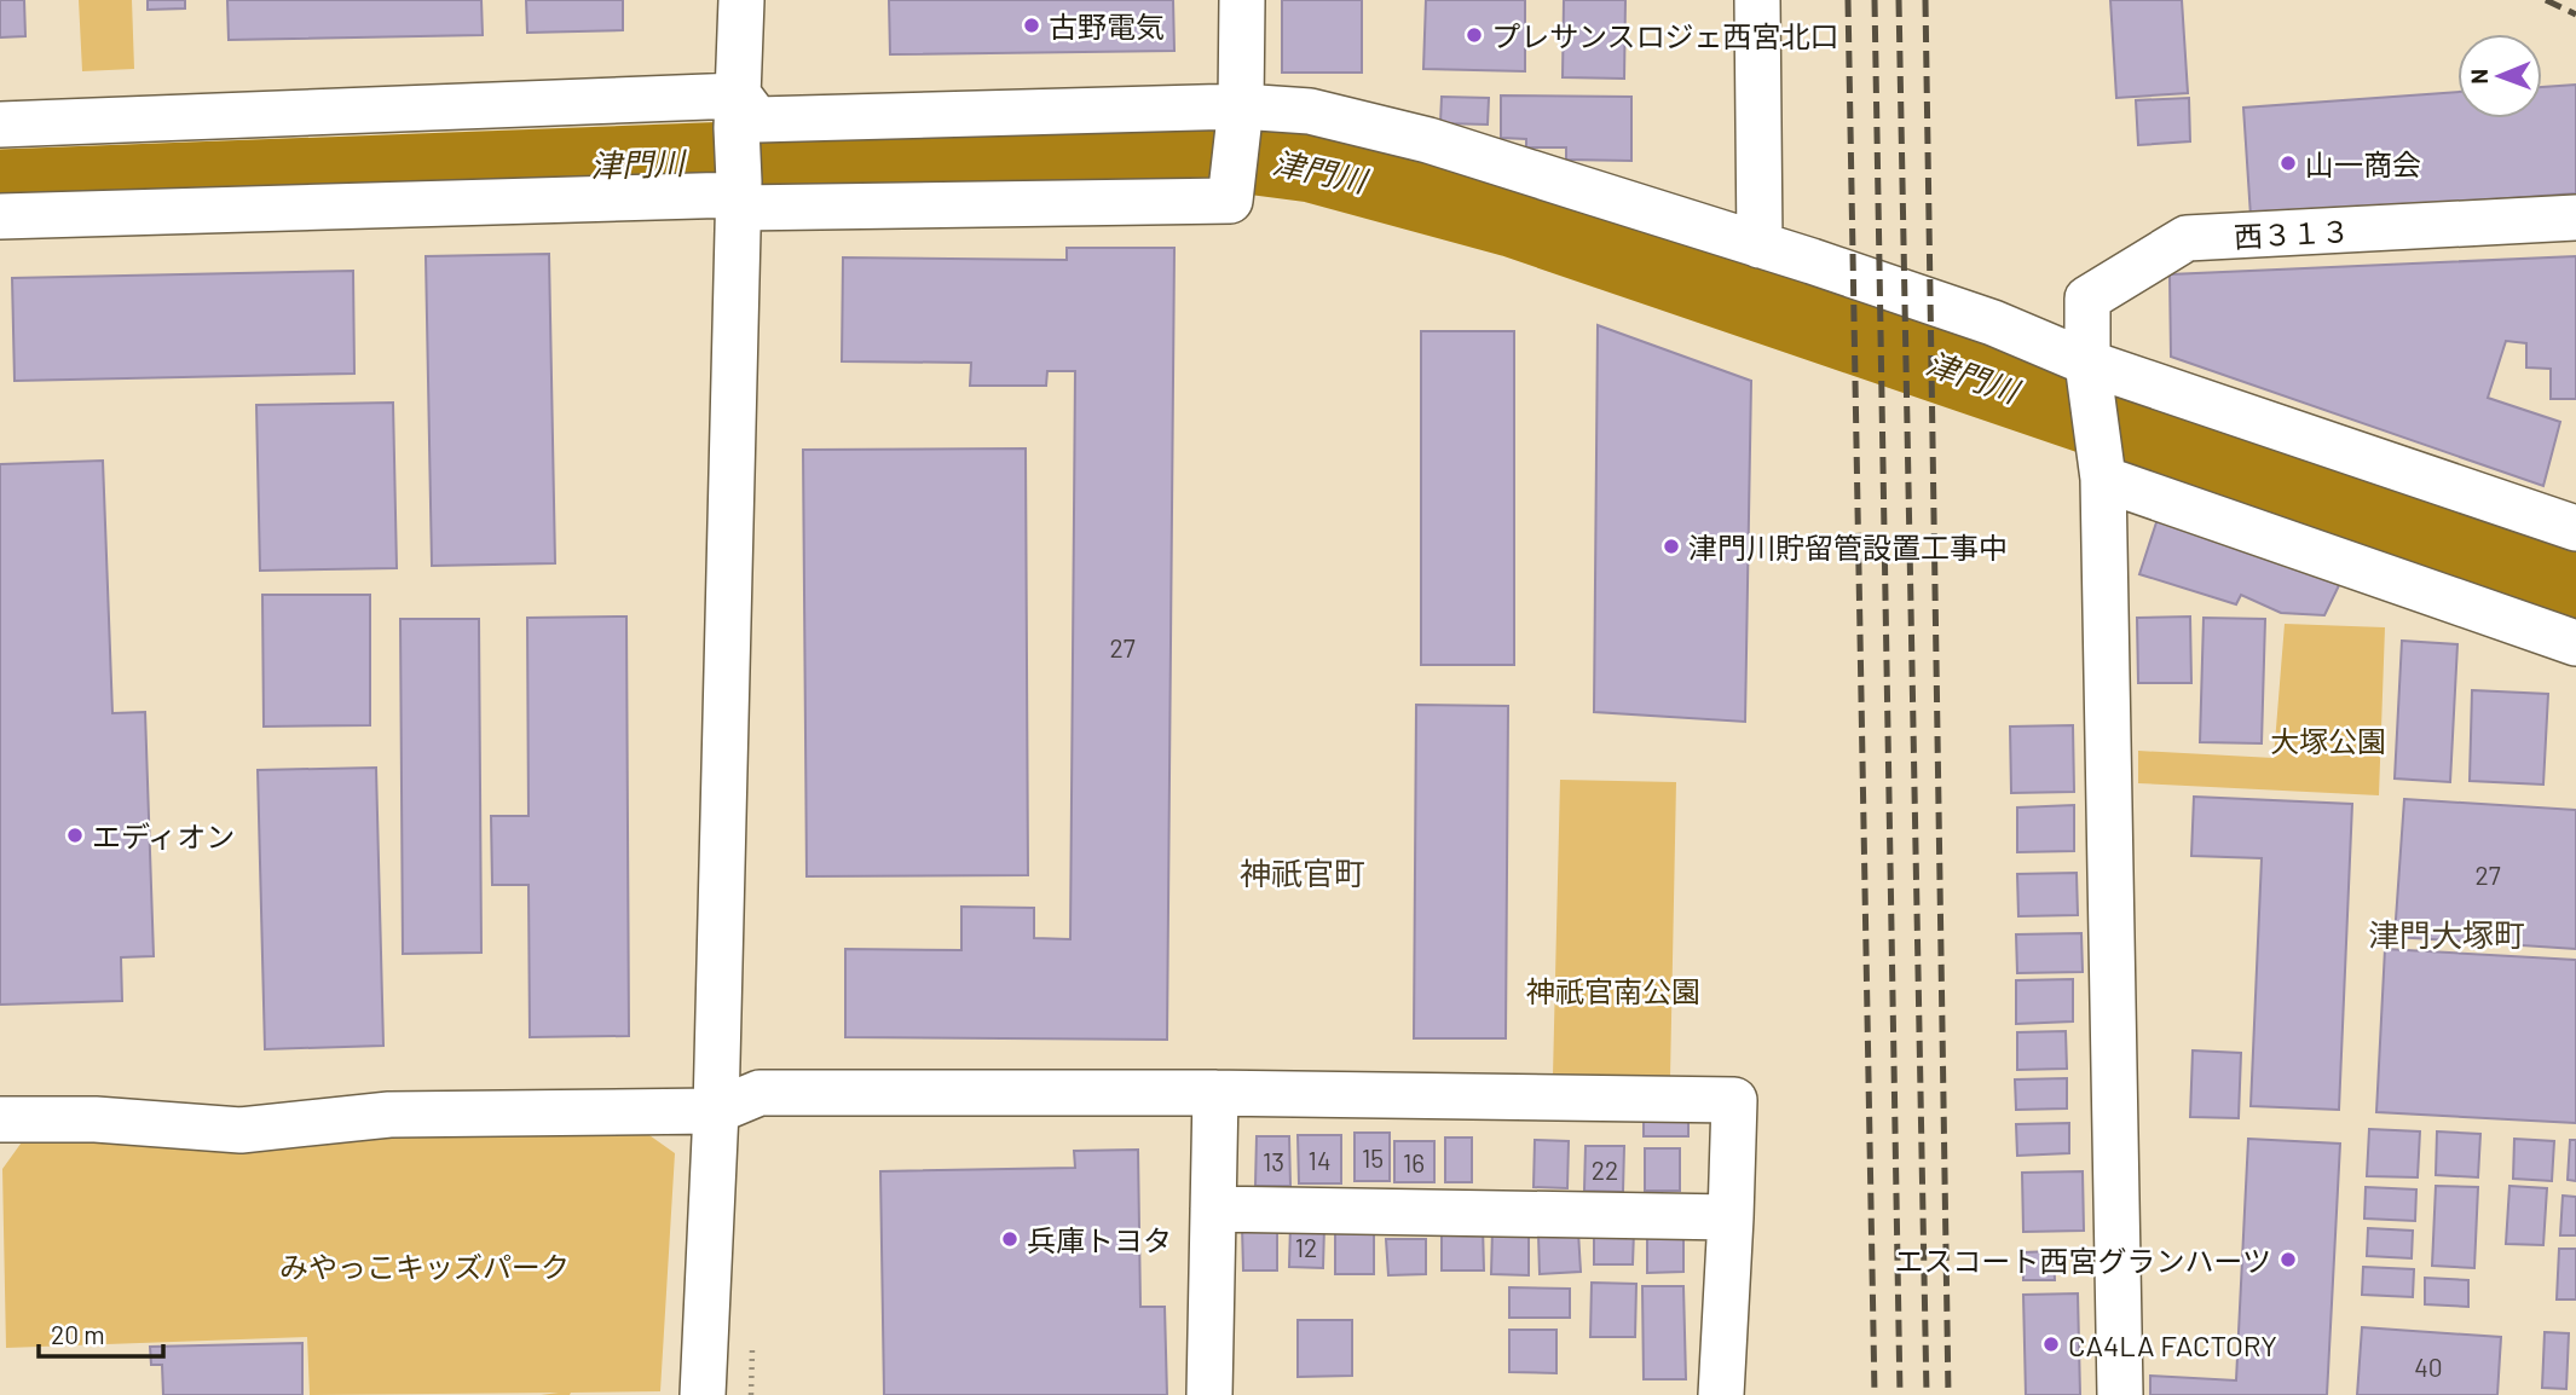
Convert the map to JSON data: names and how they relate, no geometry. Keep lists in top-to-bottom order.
{
  "streets": {
    "street": ["西３１３"]
  },
  "districts": ["神祇官町", "津門大塚町"],
  "water": ["津門川"],
  "parks": ["大塚公園", "神祇官南公園", "みやっこキッズパーク"],
  "places": [
    "古野電気",
    "プレサンスロジェ西宮北口",
    "山一商会",
    "津門川貯留管設置工事中",
    "エディオン",
    "兵庫トヨタ",
    "エスコート西宮グランハーツ",
    "CA4LA FACTORY"
  ],
  "house_numbers": [
    "27",
    "27",
    "15",
    "14",
    "13",
    "16",
    "22",
    "12",
    "40"
  ],
  "scale_bar": "20 m",
  "north": "left"
}
